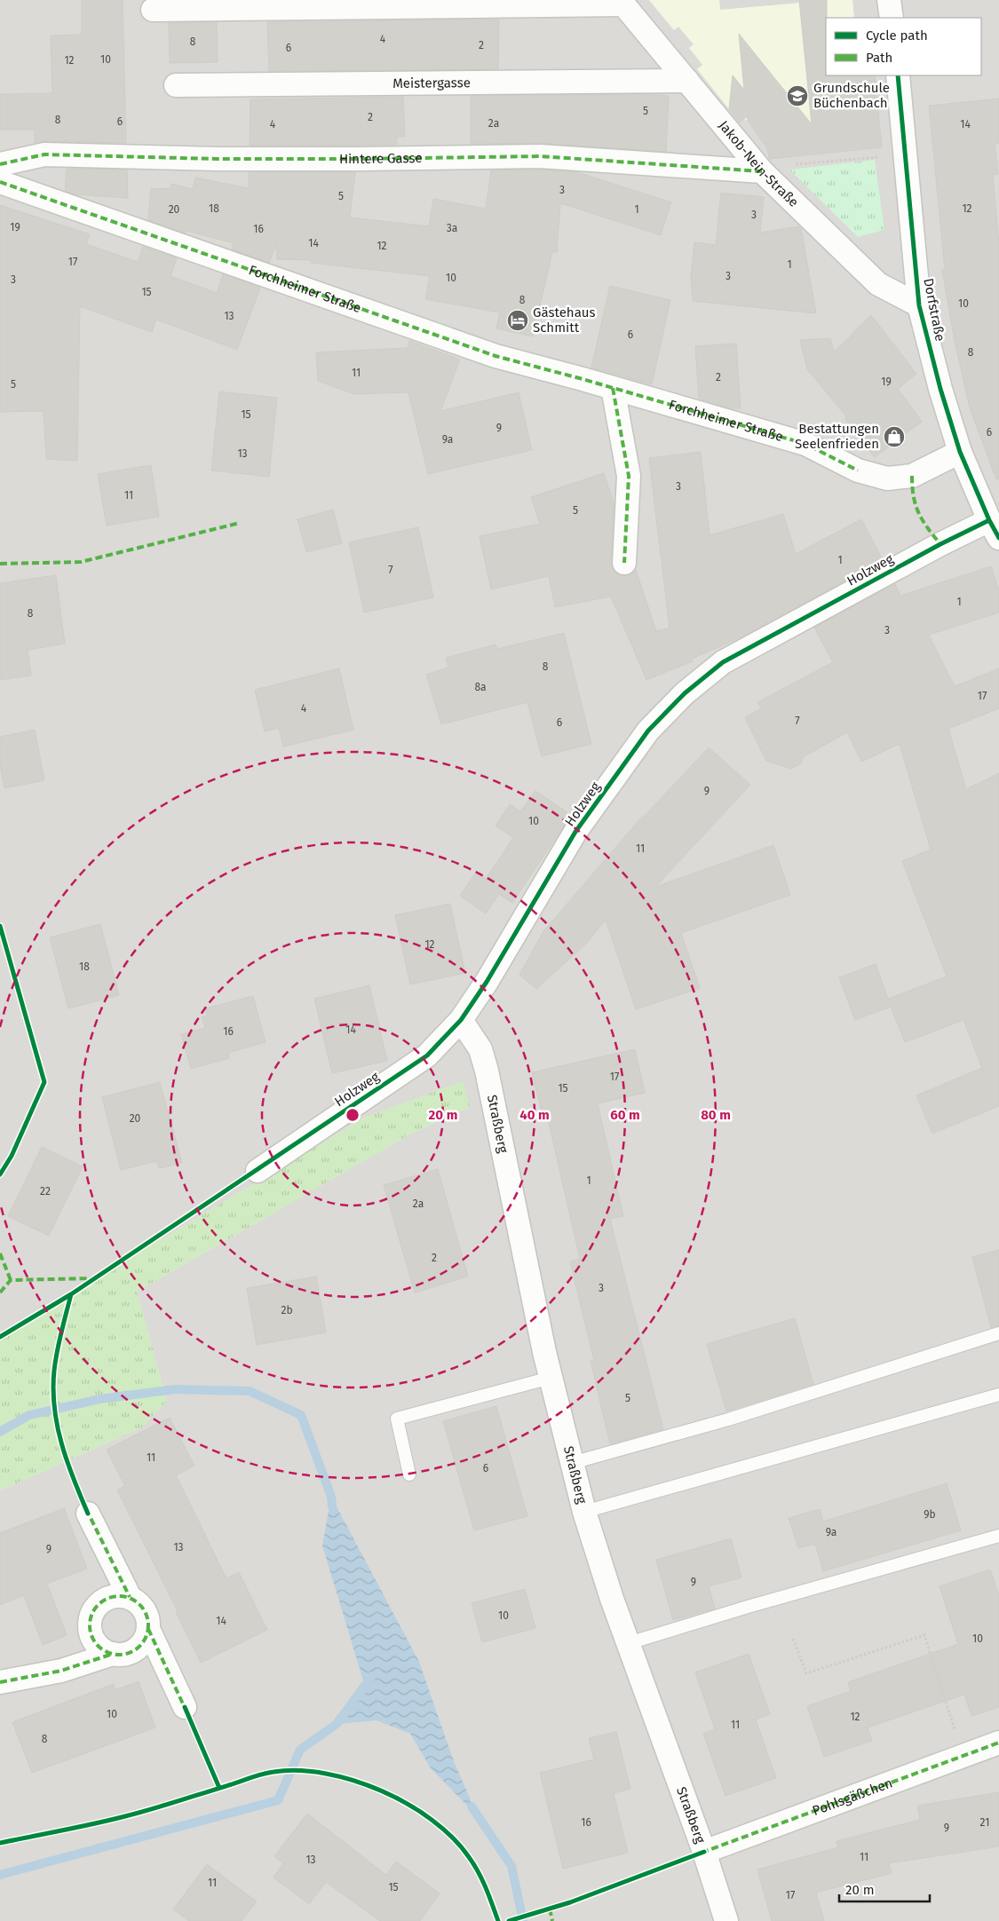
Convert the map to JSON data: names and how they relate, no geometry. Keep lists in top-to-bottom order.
{
  "streets": {
    "street": [
      "Meistergasse",
      "Hintere Gasse",
      "Jakob-Nein-Straße",
      "Forchheimer Straße",
      "Dorfstraße",
      "Holzweg",
      "Straßberg",
      "Pohlsgäßchen"
    ]
  },
  "crossings": [
    ["Meistergasse", "Jakob-Nein-Straße"],
    ["Hintere Gasse", "Jakob-Nein-Straße"],
    ["Jakob-Nein-Straße", "Dorfstraße"],
    ["Forchheimer Straße", "Dorfstraße"],
    ["Dorfstraße", "Holzweg"],
    ["Holzweg", "Straßberg"],
    ["Straßberg", "Pohlsgäßchen"]
  ],
  "places": {
    "school or university": ["Grundschule Büchenbach"],
    "hotel": ["Gästehaus Schmitt"],
    "shop": ["Bestattungen Seelenfrieden"]
  },
  "house_numbers": [
    "4",
    "8",
    "2",
    "6",
    "10",
    "12",
    "5",
    "2",
    "8",
    "6",
    "2a",
    "4",
    "14",
    "3",
    "5",
    "18",
    "12",
    "20",
    "1",
    "3",
    "19",
    "3a",
    "16",
    "14",
    "12",
    "17",
    "1",
    "3",
    "10",
    "3",
    "15",
    "8",
    "10",
    "13",
    "6",
    "8",
    "11",
    "2",
    "19",
    "5",
    "15",
    "9",
    "6",
    "9a",
    "13",
    "3",
    "11",
    "5",
    "1",
    "7",
    "1",
    "8",
    "3",
    "8",
    "8a",
    "17",
    "4",
    "7",
    "6",
    "9",
    "10",
    "11",
    "12",
    "18",
    "14",
    "16",
    "17",
    "15",
    "20",
    "1",
    "22",
    "2a",
    "2",
    "3",
    "2b",
    "5",
    "11",
    "6",
    "9b",
    "9a",
    "13",
    "9",
    "9",
    "10",
    "14",
    "10",
    "10",
    "12",
    "11",
    "8",
    "16",
    "21",
    "9",
    "11",
    "13",
    "11",
    "15",
    "17"
  ],
  "legend": ["Cycle path", "Path"],
  "scale_bar": "20 m",
  "rings": [
    "20 m",
    "40 m",
    "60 m",
    "80 m"
  ]
}
